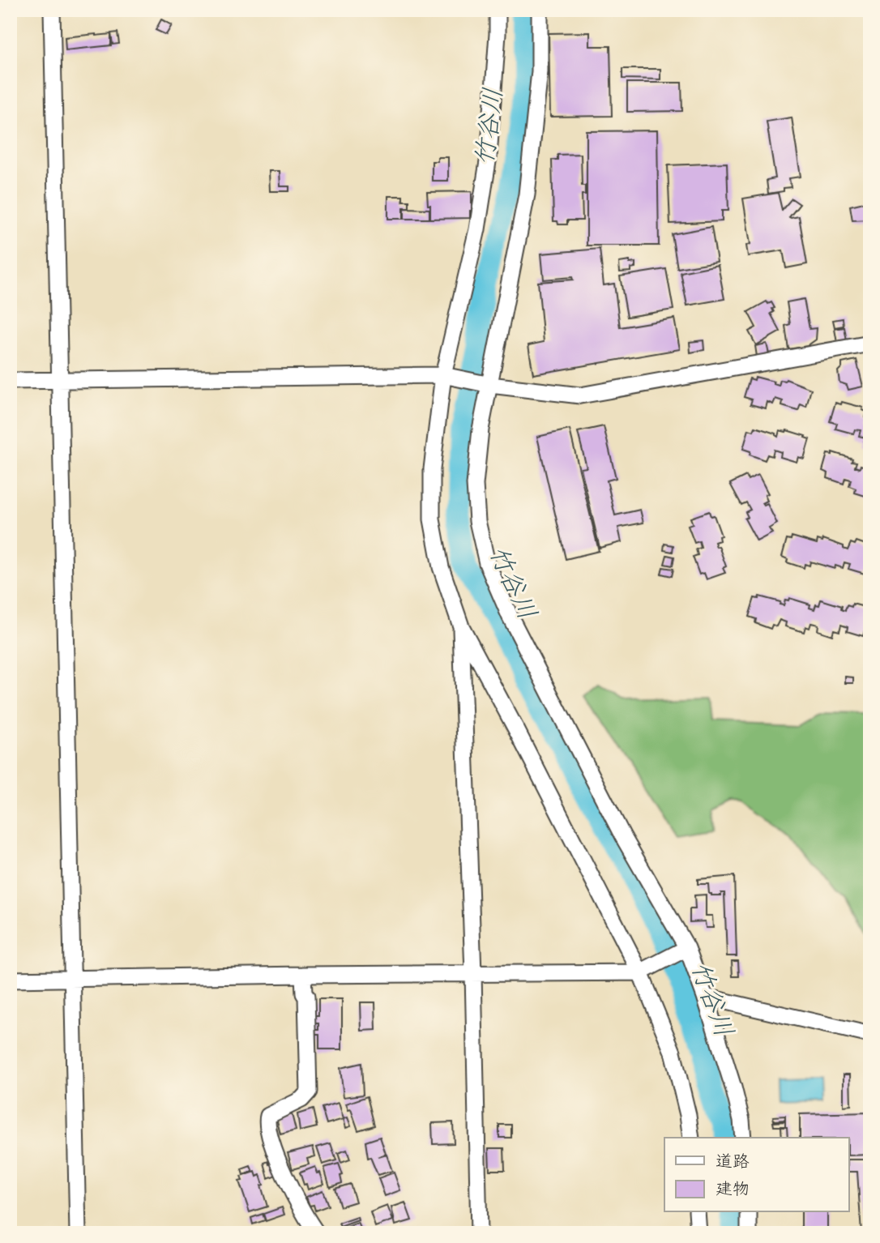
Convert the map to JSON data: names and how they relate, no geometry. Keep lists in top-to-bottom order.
{
  "water": ["竹谷川"],
  "legend": ["道路", "建物"]
}
